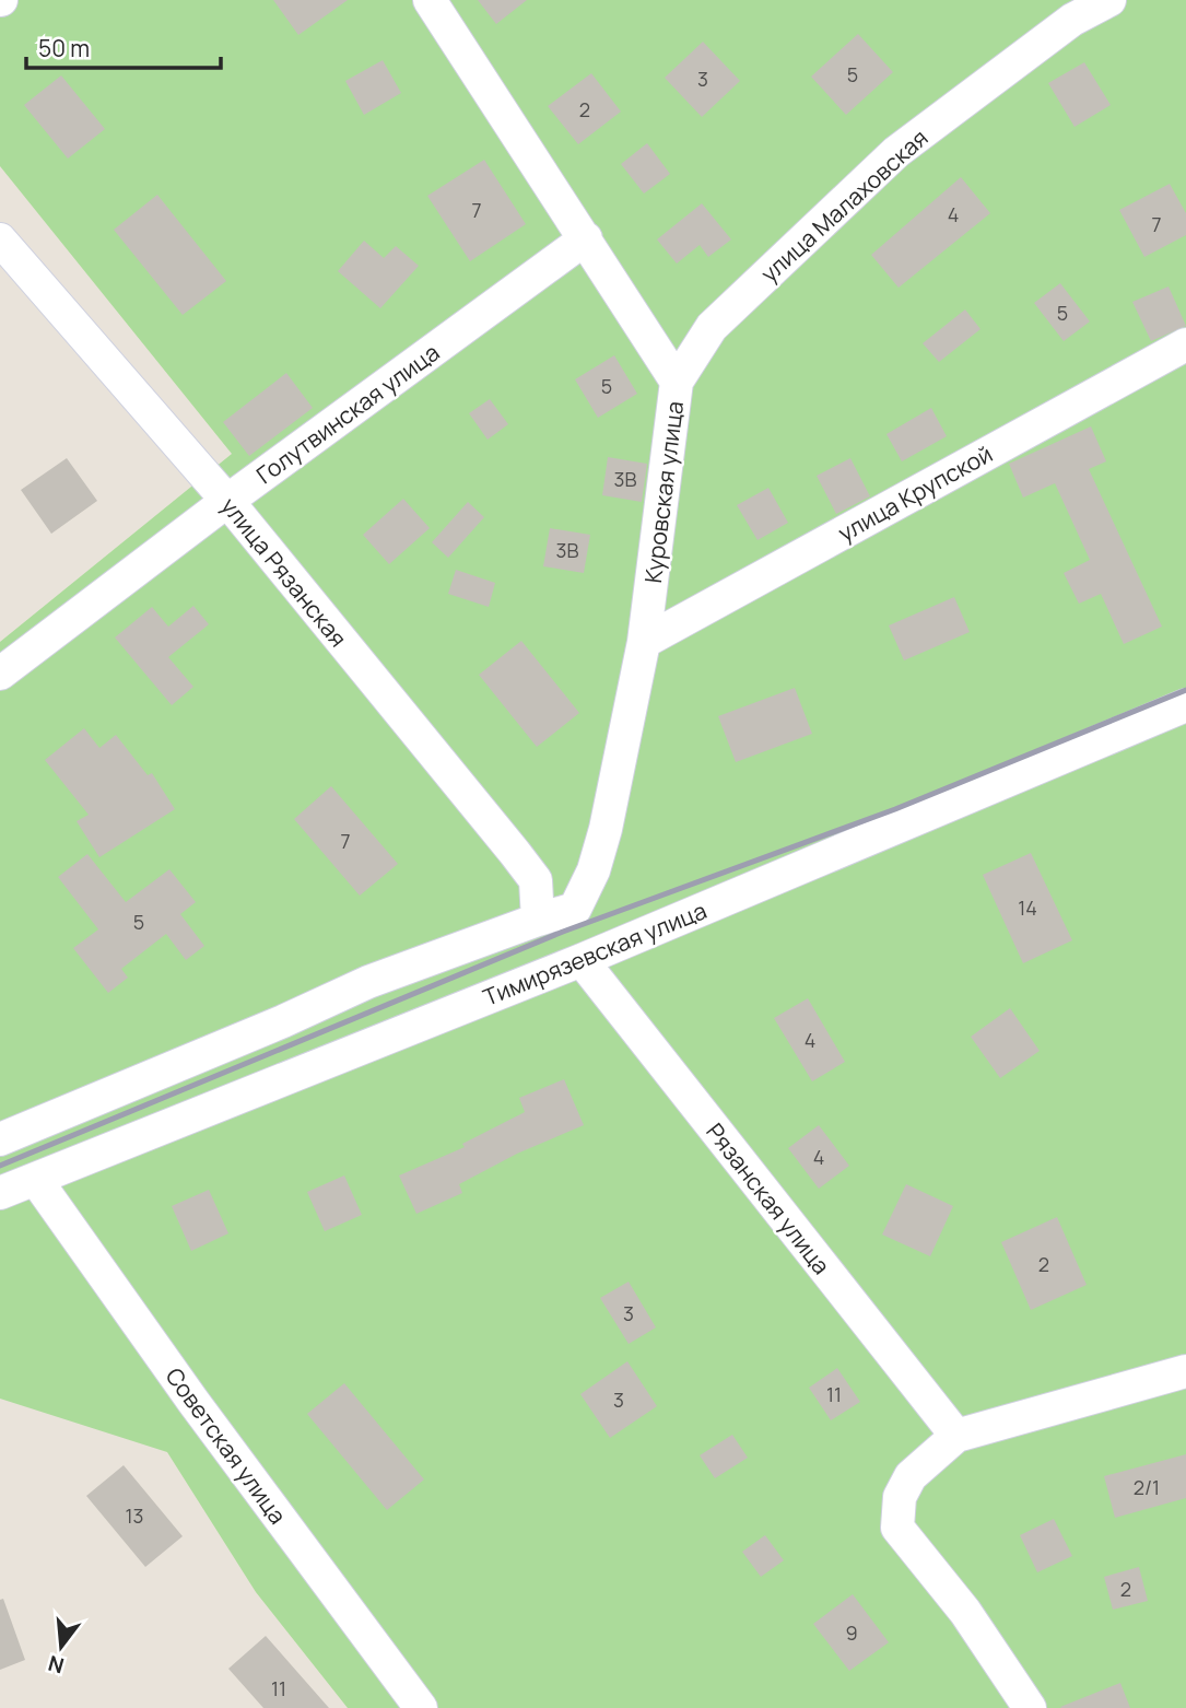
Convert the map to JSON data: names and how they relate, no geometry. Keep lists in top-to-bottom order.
{
  "streets": {
    "street": [
      "улица Малаховская",
      "Голутвинская улица",
      "Куровская улица",
      "улица Крупской",
      "улица Рязанская",
      "Тимирязевская улица",
      "Рязанская улица",
      "Советская улица"
    ]
  },
  "crossings": [
    ["улица Малаховская", "Куровская улица"],
    ["Голутвинская улица", "Куровская улица"],
    ["Голутвинская улица", "улица Рязанская"],
    ["Куровская улица", "улица Крупской"],
    ["Куровская улица", "улица Рязанская"],
    ["Тимирязевская улица", "Рязанская улица"],
    ["Тимирязевская улица", "Советская улица"]
  ],
  "house_numbers": [
    "5",
    "3",
    "2",
    "7",
    "4",
    "7",
    "5",
    "5",
    "3В",
    "3В",
    "7",
    "14",
    "5",
    "4",
    "4",
    "2",
    "3",
    "11",
    "3",
    "2/1",
    "13",
    "2",
    "9",
    "11"
  ],
  "scale_bar": "50 m",
  "north": "bottom"
}
